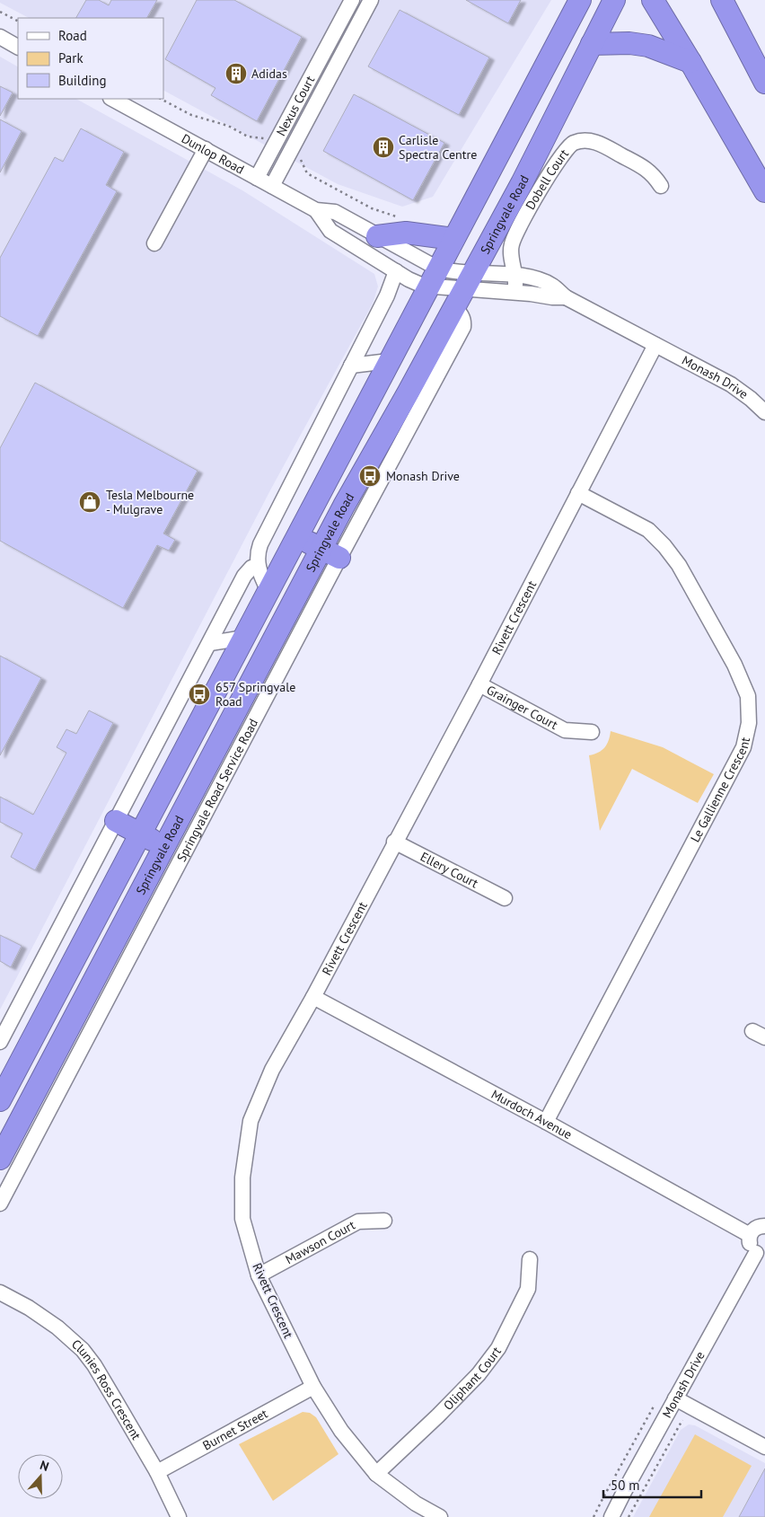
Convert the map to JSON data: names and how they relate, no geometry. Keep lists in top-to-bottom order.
{
  "streets": {
    "highway": ["Springvale Road"],
    "street": [
      "Nexus Court",
      "Dunlop Road",
      "Dobell Court",
      "Monash Drive",
      "Rivett Crescent",
      "Grainger Court",
      "Le Gallienne Crescent",
      "Springvale Road Service Road",
      "Ellery Court",
      "Murdoch Avenue",
      "Mawson Court",
      "Oliphant Court",
      "Clunies Ross Crescent",
      "Burnet Street"
    ]
  },
  "crossings": [
    ["Nexus Court", "Dunlop Road"],
    ["Dunlop Road", "Monash Drive"],
    ["Dobell Court", "Monash Drive"],
    ["Springvale Road", "Monash Drive"],
    ["Springvale Road", "Springvale Road Service Road"],
    ["Monash Drive", "Rivett Crescent"],
    ["Rivett Crescent", "Grainger Court"],
    ["Rivett Crescent", "Le Gallienne Crescent"],
    ["Rivett Crescent", "Ellery Court"],
    ["Rivett Crescent", "Murdoch Avenue"],
    ["Rivett Crescent", "Mawson Court"],
    ["Rivett Crescent", "Oliphant Court"],
    ["Rivett Crescent", "Burnet Street"],
    ["Le Gallienne Crescent", "Murdoch Avenue"],
    ["Clunies Ross Crescent", "Burnet Street"]
  ],
  "places": {
    "building": ["Adidas", "Carlisle Spectra Centre"],
    "bus stop": ["Monash Drive", "657 Springvale Road"],
    "shop": ["Tesla Melbourne - Mulgrave"]
  },
  "legend": ["Road", "Park", "Building"],
  "scale_bar": "50 m",
  "north": "top"
}
